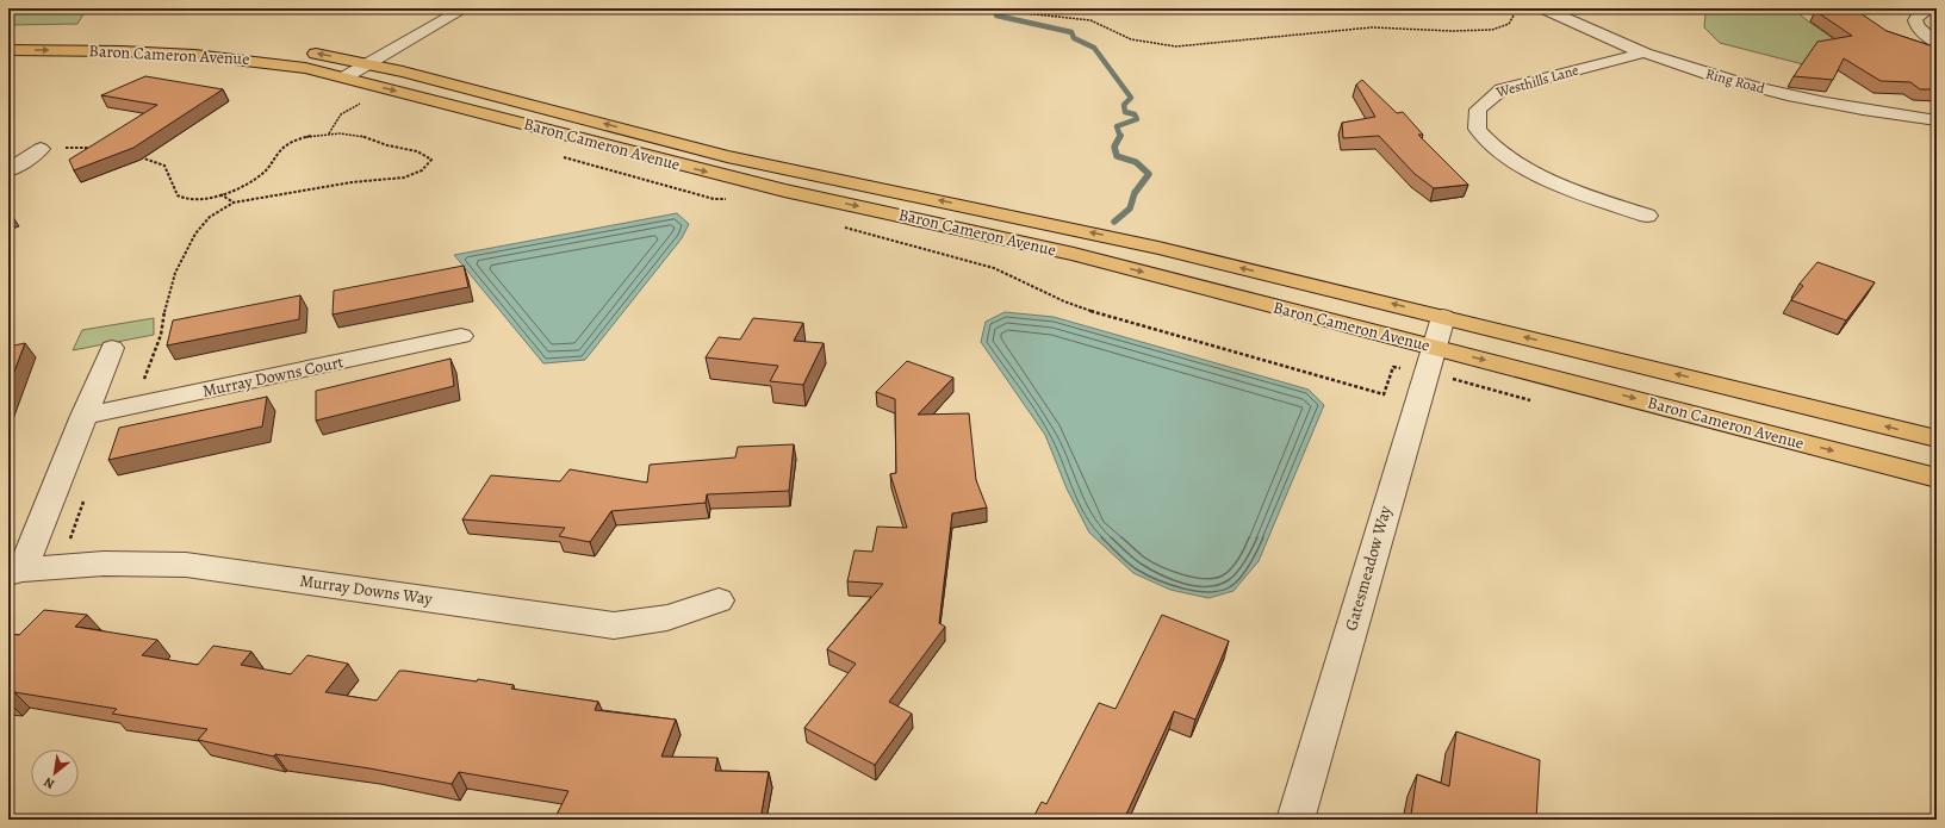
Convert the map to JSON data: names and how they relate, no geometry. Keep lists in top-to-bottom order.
{
  "streets": {
    "main road": ["Baron Cameron Avenue"],
    "street": [
      "Westhills Lane",
      "Ring Road",
      "Murray Downs Court",
      "Gatesmeadow Way",
      "Murray Downs Way"
    ]
  },
  "crossings": [
    ["Baron Cameron Avenue", "Gatesmeadow Way"],
    ["Westhills Lane", "Ring Road"]
  ],
  "north": "bottom left"
}
